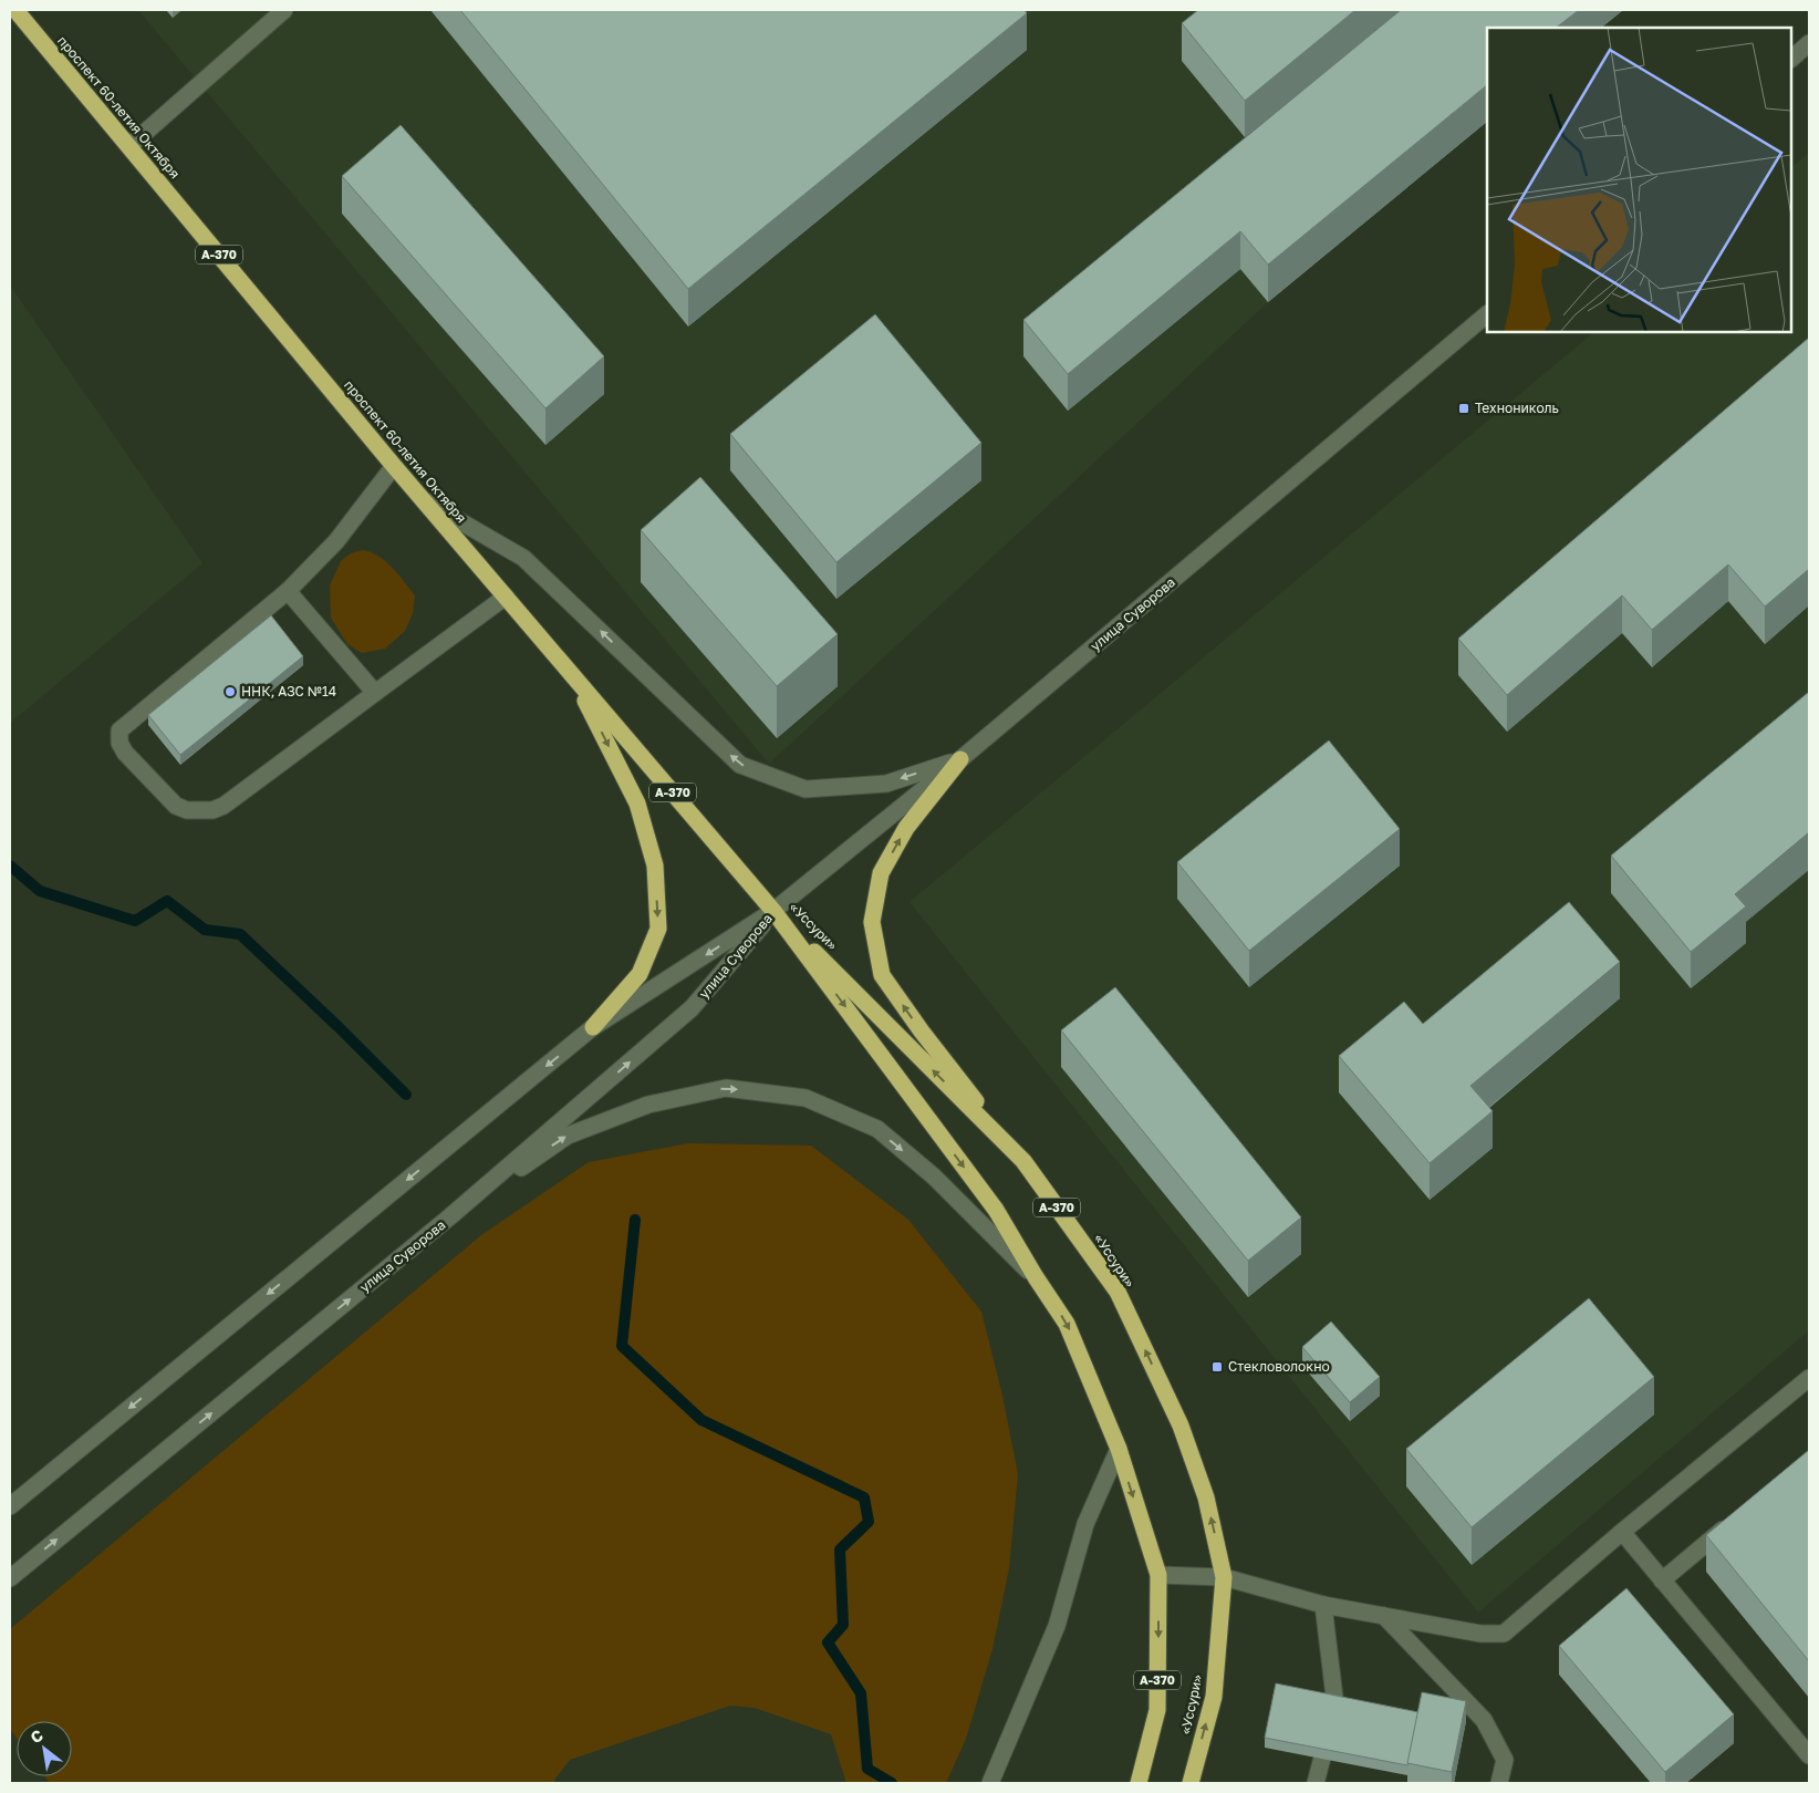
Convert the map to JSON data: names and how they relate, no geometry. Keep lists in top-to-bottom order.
{
  "streets": {
    "highway": ["проспект 60-летия Октября", "А-370", "«Уссури»"],
    "main road": ["улица Суворова"]
  },
  "crossings": [
    ["проспект 60-летия Октября", "улица Суворова"],
    ["проспект 60-летия Октября", "«Уссури»"],
    ["улица Суворова", "«Уссури»"]
  ],
  "places": {
    "transit": ["Технониколь", "Стекловолокно"],
    "other": ["ННК, АЗС №14"]
  },
  "north": "top left"
}
